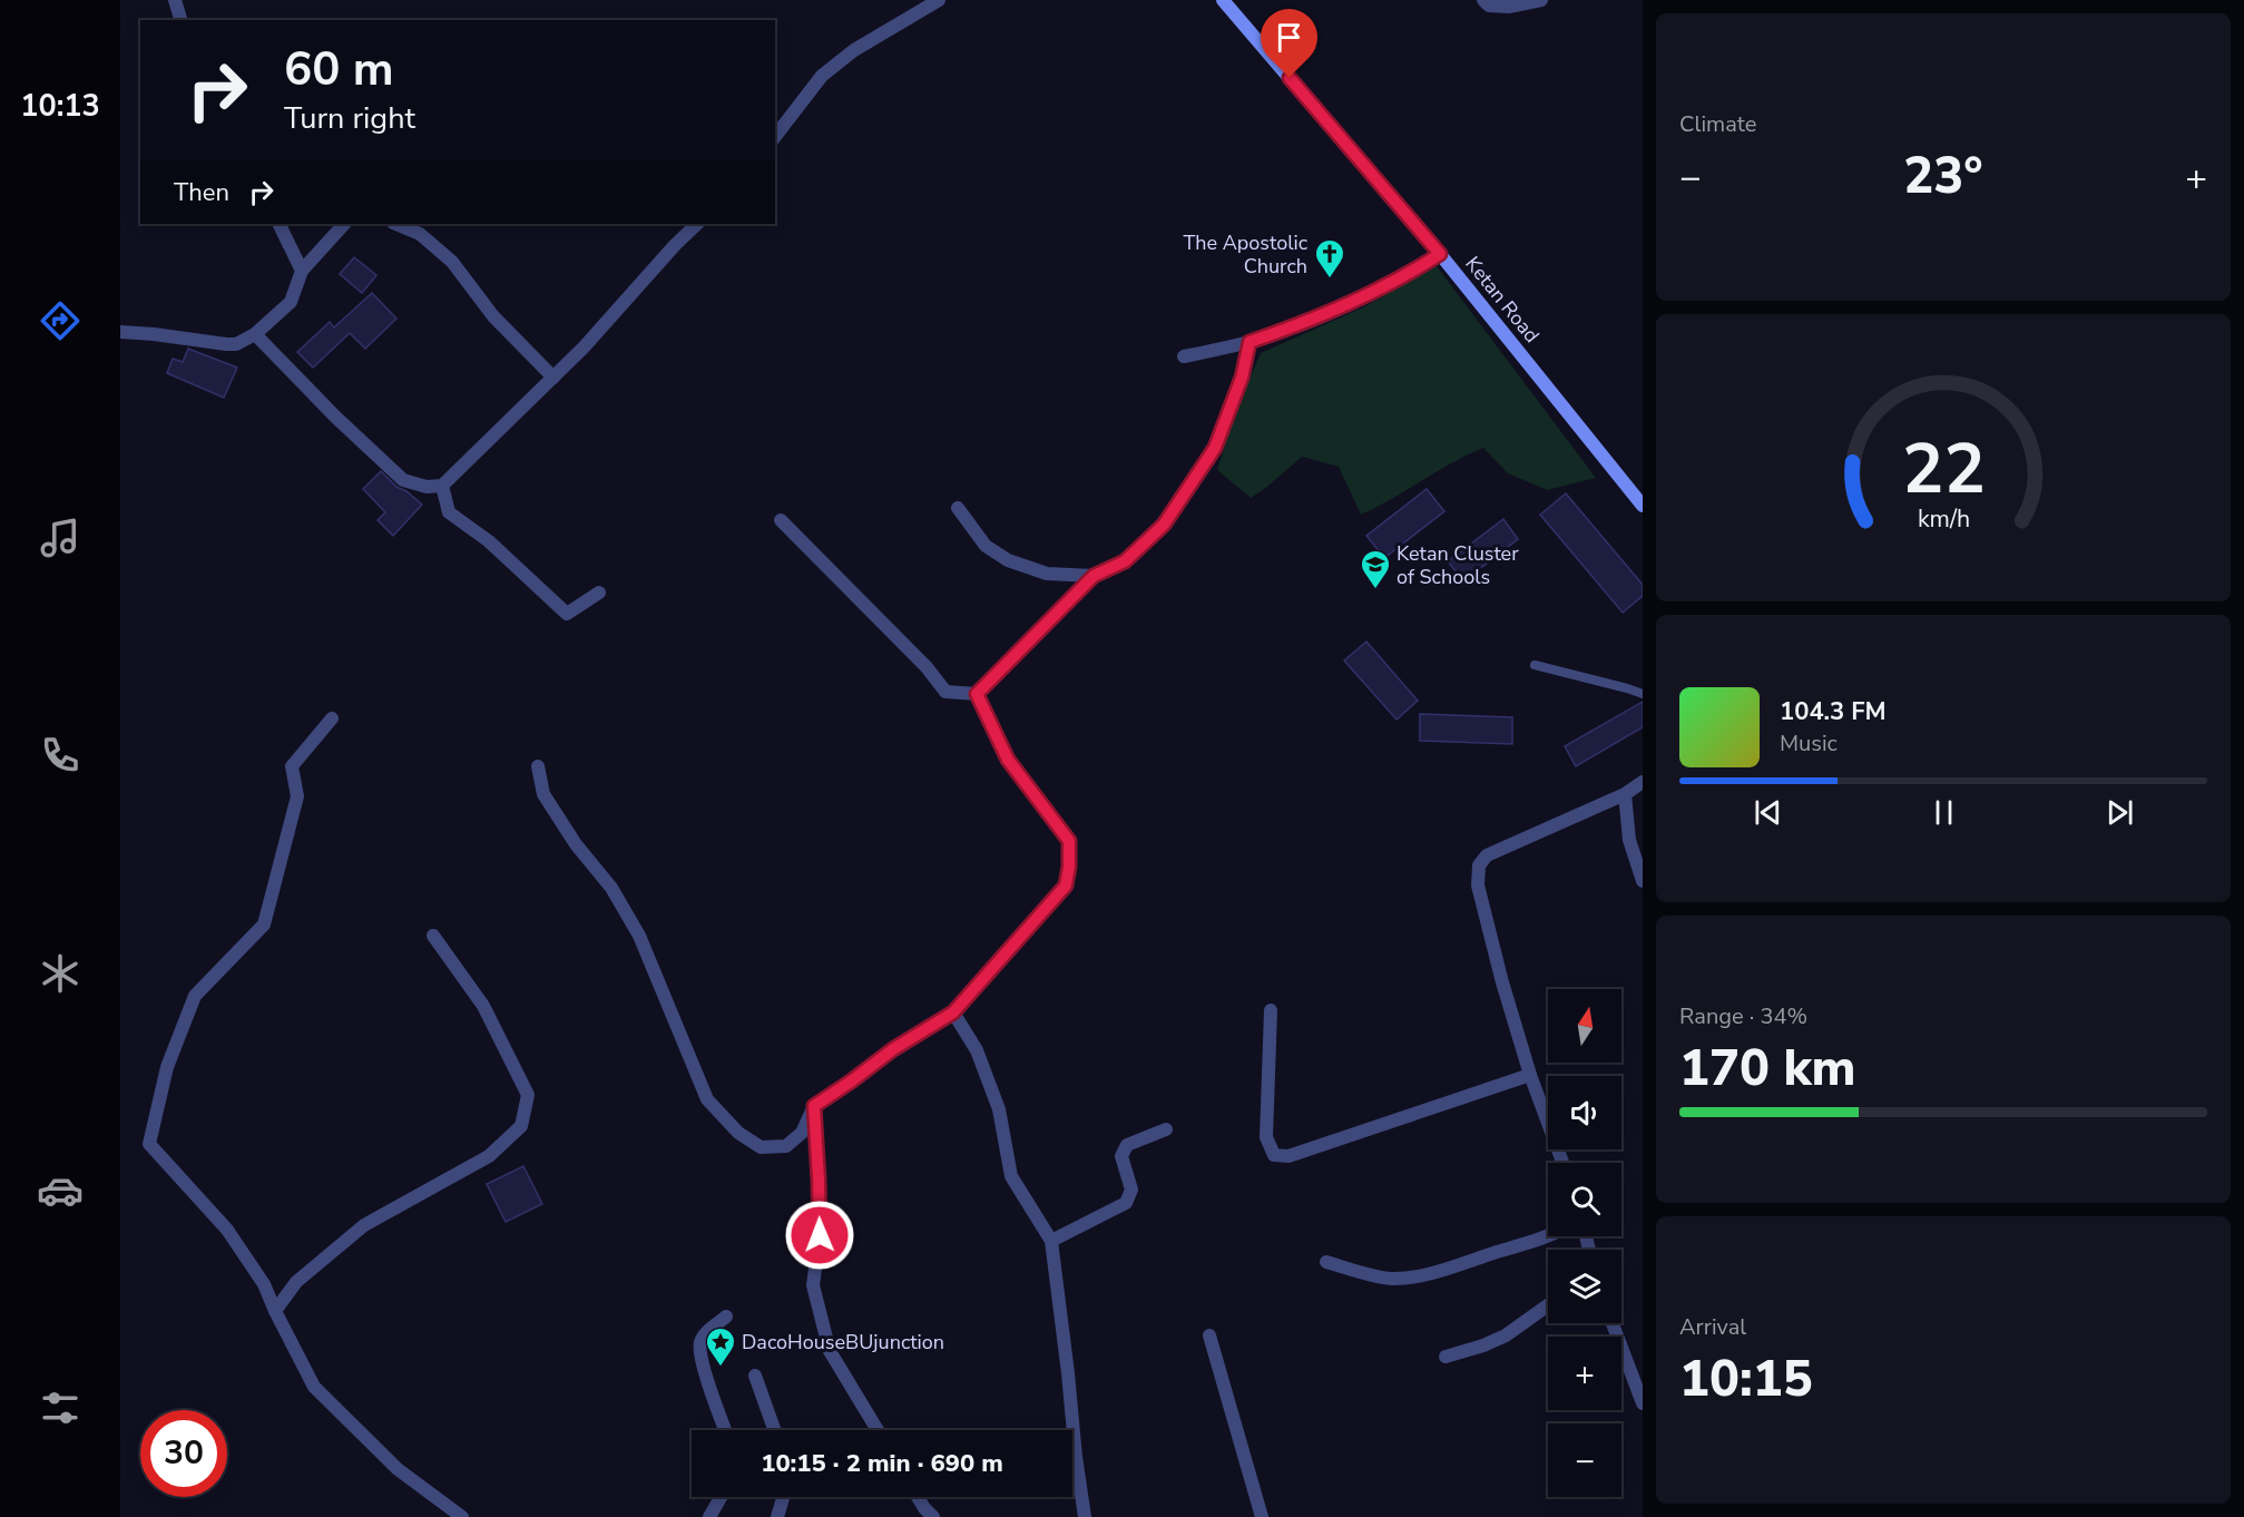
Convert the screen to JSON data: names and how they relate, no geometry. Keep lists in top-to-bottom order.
{
  "streets": {
    "street": ["Ketan Road"]
  },
  "places": {
    "church": ["The Apostolic Church"],
    "school or university": ["Ketan Cluster of Schools"],
    "place": ["DacoHouseBUjunction"]
  },
  "north": "top",
  "page": {
    "tabs": "10:13",
    "tile": [
      "Climate",
      ["Range · 34%", "170 km"],
      ["Arrival", "10:15"]
    ],
    "turn": ["60 m", "Turn right"],
    "heat": ["−", "23°", "+"],
    "then": "Then",
    "song": ["104.3 FM", "Music"],
    "map_buttons": ["+", "−"],
    "limit": "30",
    "trip": "10:15 · 2 min · 690 m",
    "gauge": ["22", "km/h"]
  }
}
